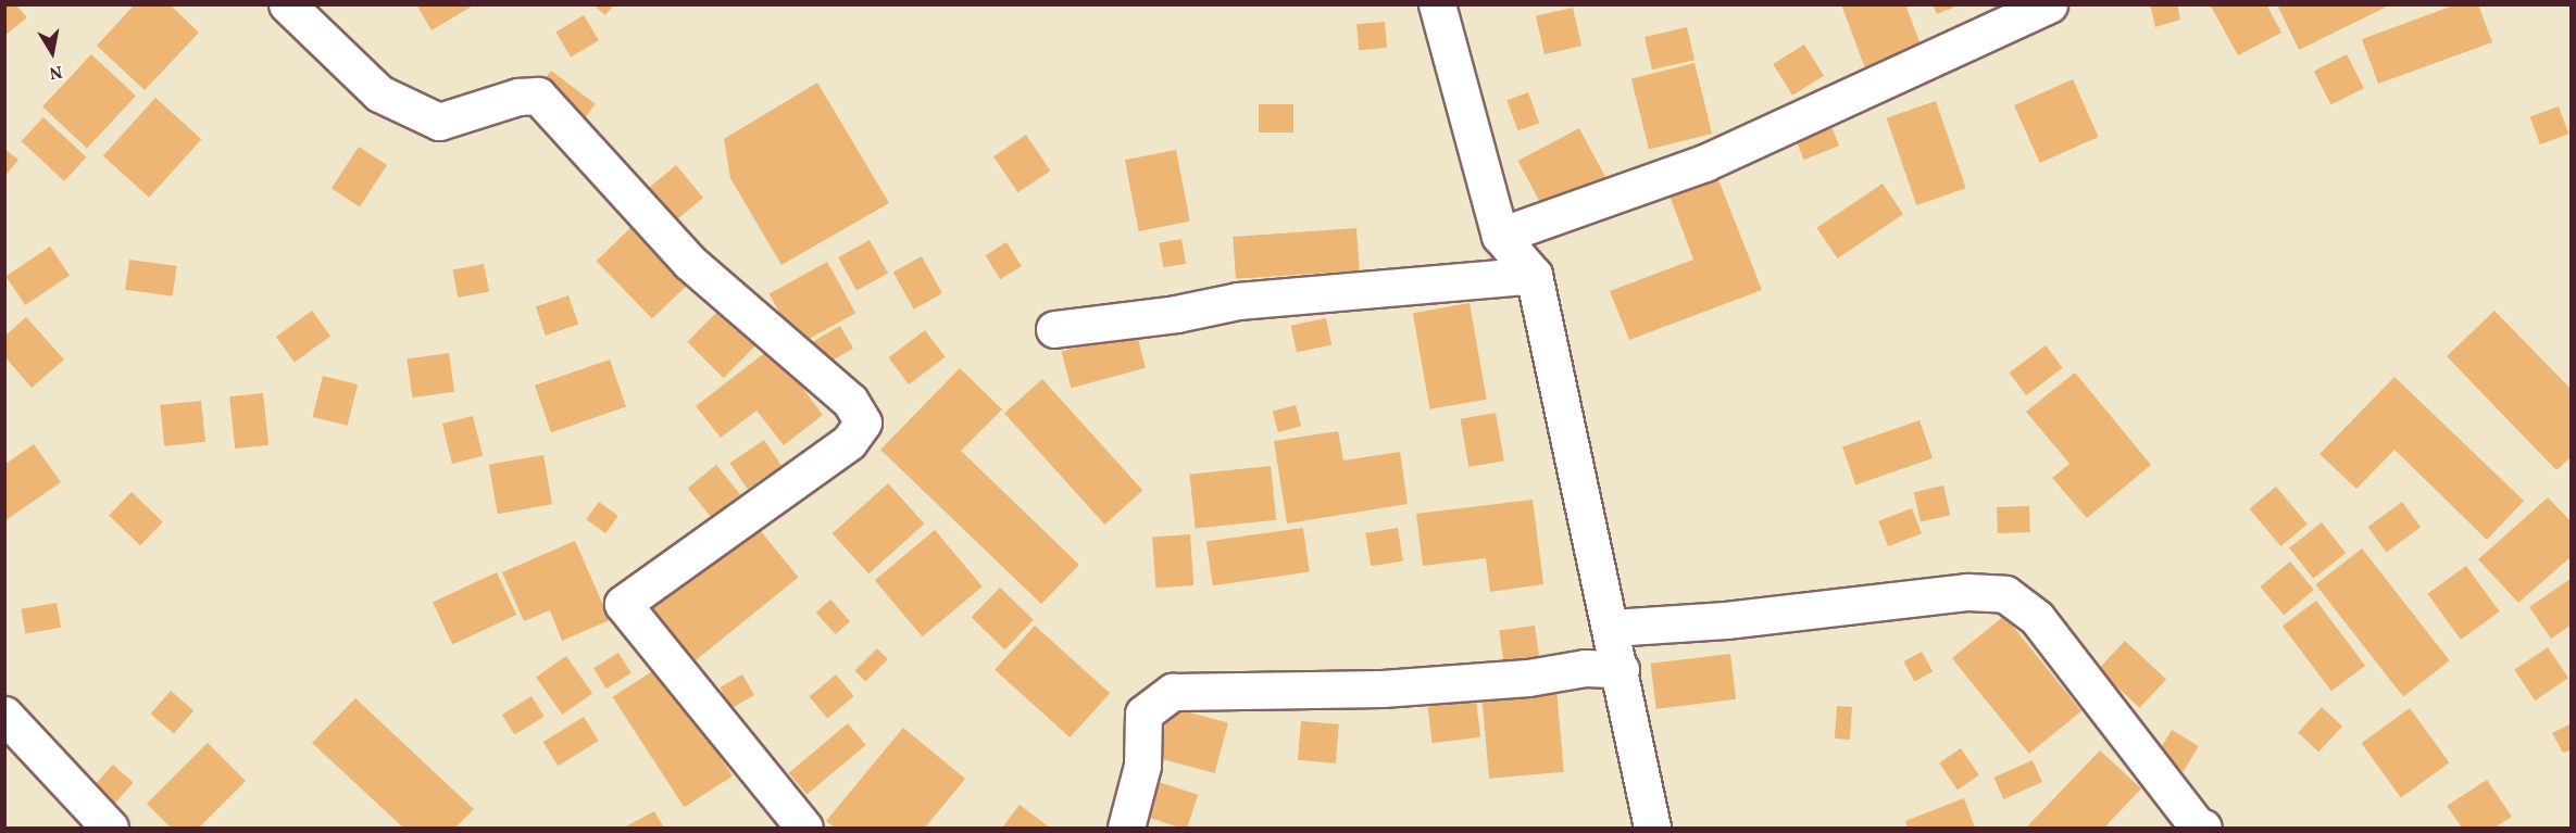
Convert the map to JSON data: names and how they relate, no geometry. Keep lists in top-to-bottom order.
{
  "north": "bottom"
}
